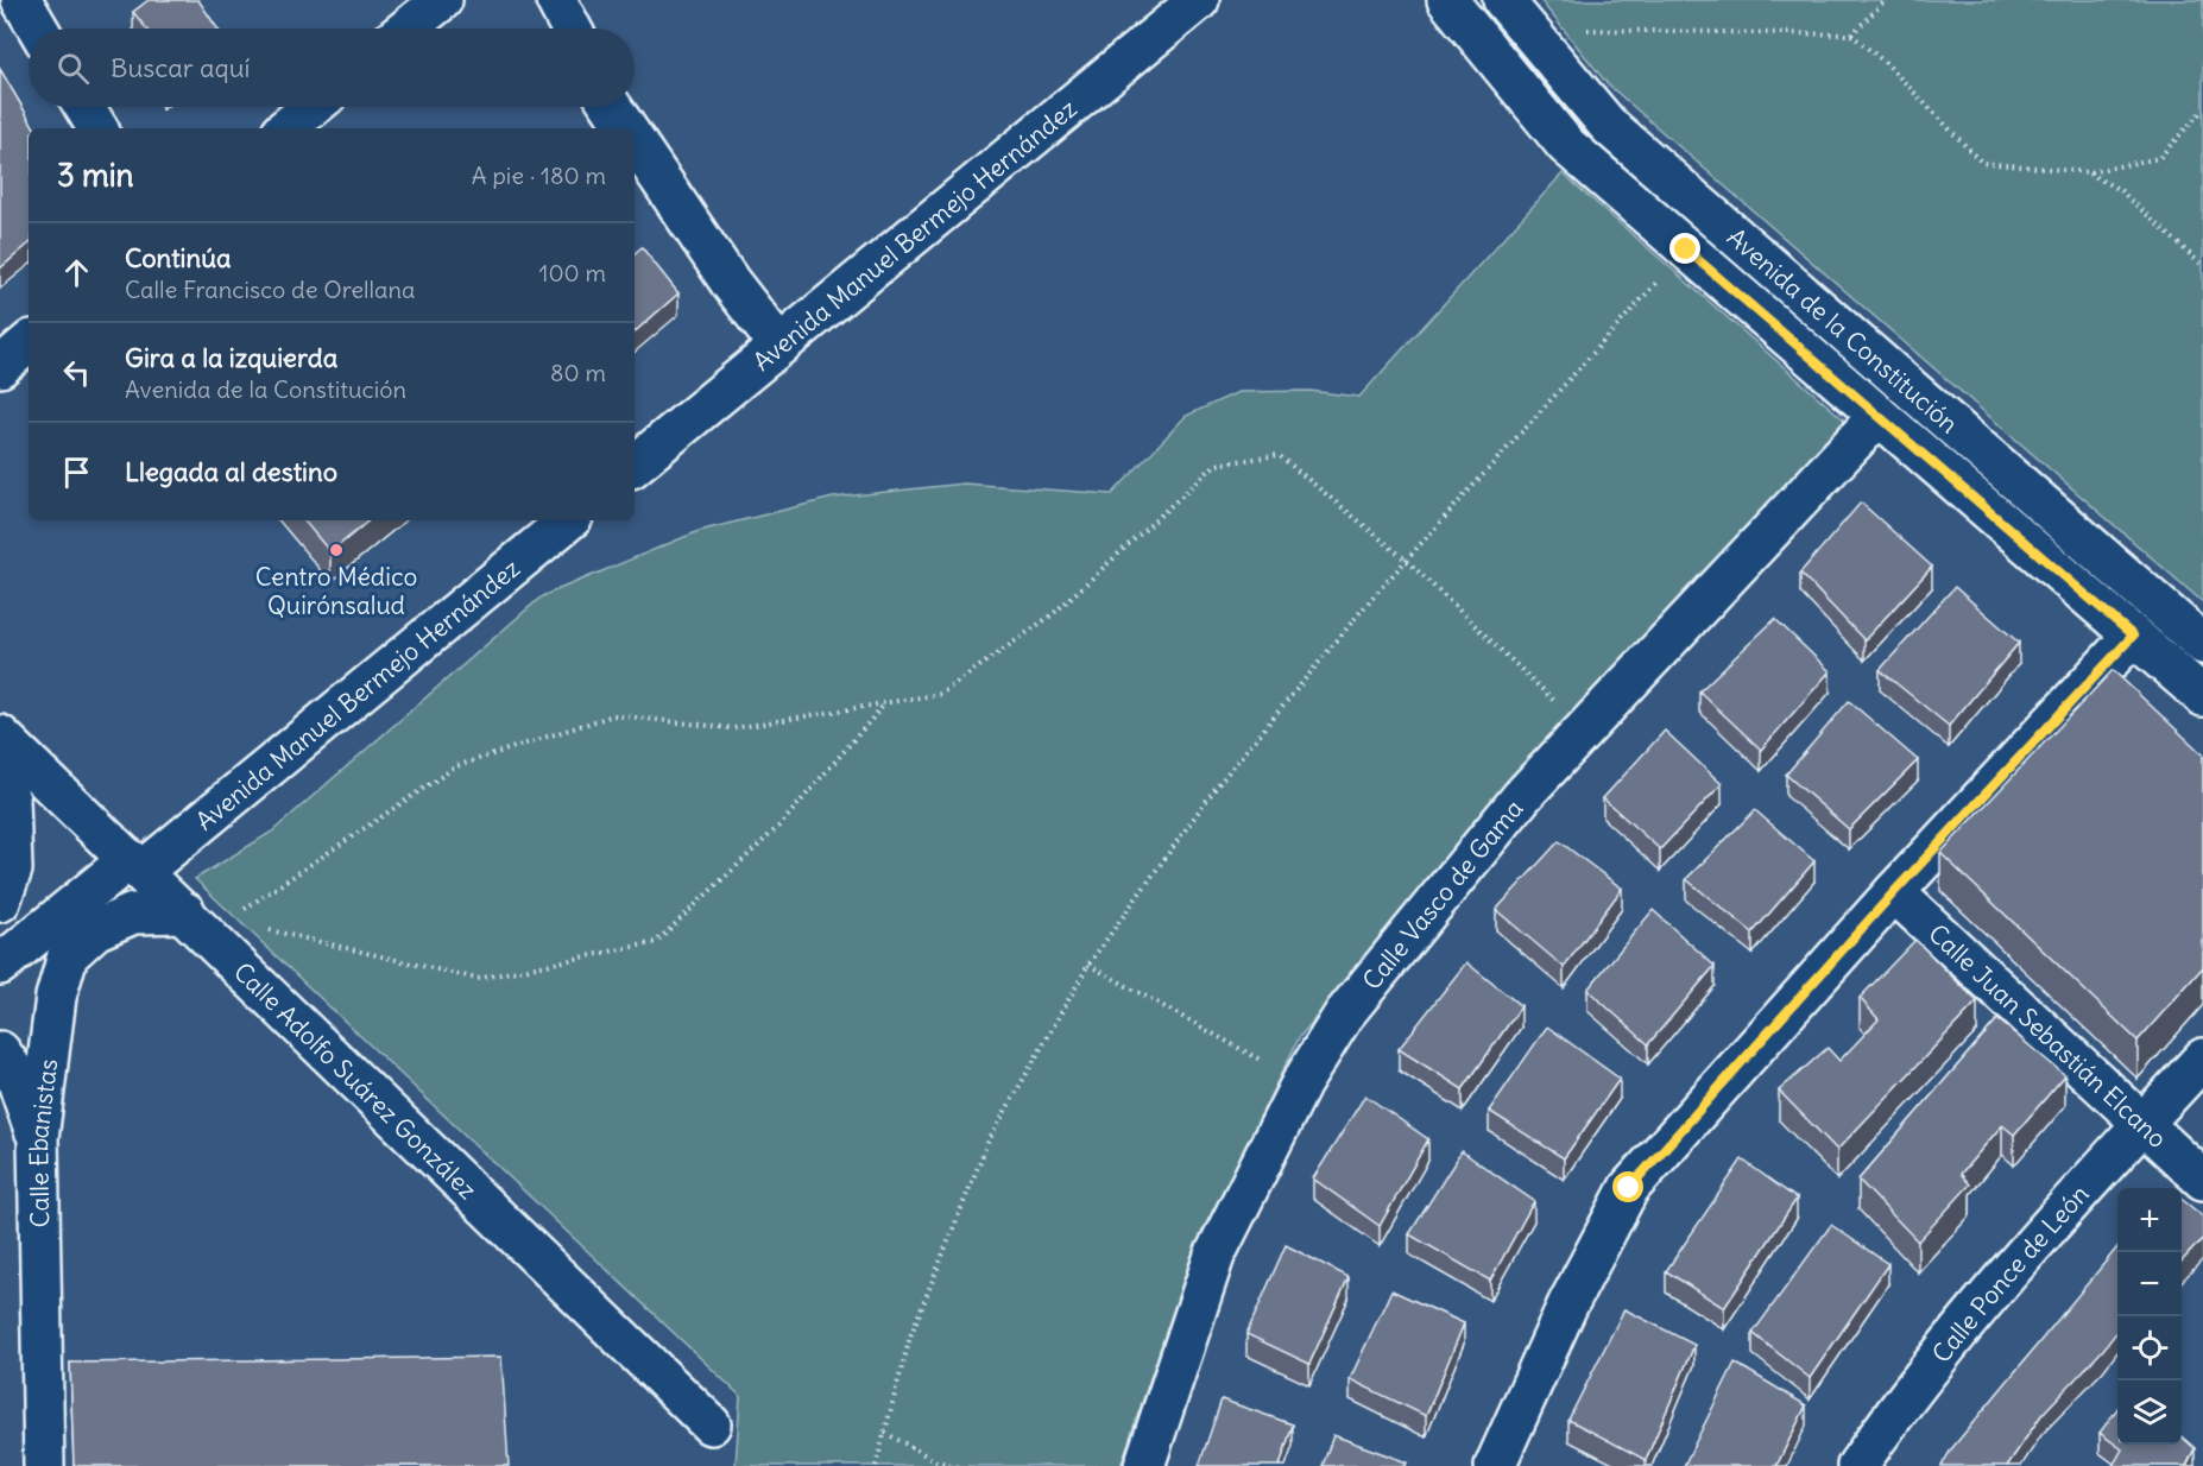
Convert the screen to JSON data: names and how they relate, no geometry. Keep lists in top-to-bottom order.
{
  "streets": {
    "street": [
      "Avenida Manuel Bermejo Hernández",
      "Avenida de la Constitución",
      "Calle Vasco de Gama",
      "Calle Juan Sebastián Elcano",
      "Calle Adolfo Suárez González",
      "Calle Ebanistas",
      "Calle Ponce de León"
    ]
  },
  "crossings": [
    ["Avenida Manuel Bermejo Hernández", "Calle Adolfo Suárez González"],
    ["Avenida de la Constitución", "Calle Vasco de Gama"],
    ["Calle Juan Sebastián Elcano", "Calle Ponce de León"],
    ["Calle Adolfo Suárez González", "Calle Ebanistas"]
  ],
  "places": ["Centro Médico Quirónsalud"],
  "page": {
    "search": "Buscar aquí",
    "heading": ["3 min", "A pie · 180 m"],
    "list": [
      ["Continúa", "Calle Francisco de Orellana", "100 m"],
      ["Gira a la izquierda", "Avenida de la Constitución", "80 m"],
      "Llegada al destino"
    ],
    "map_buttons": ["+", "−"]
  }
}
